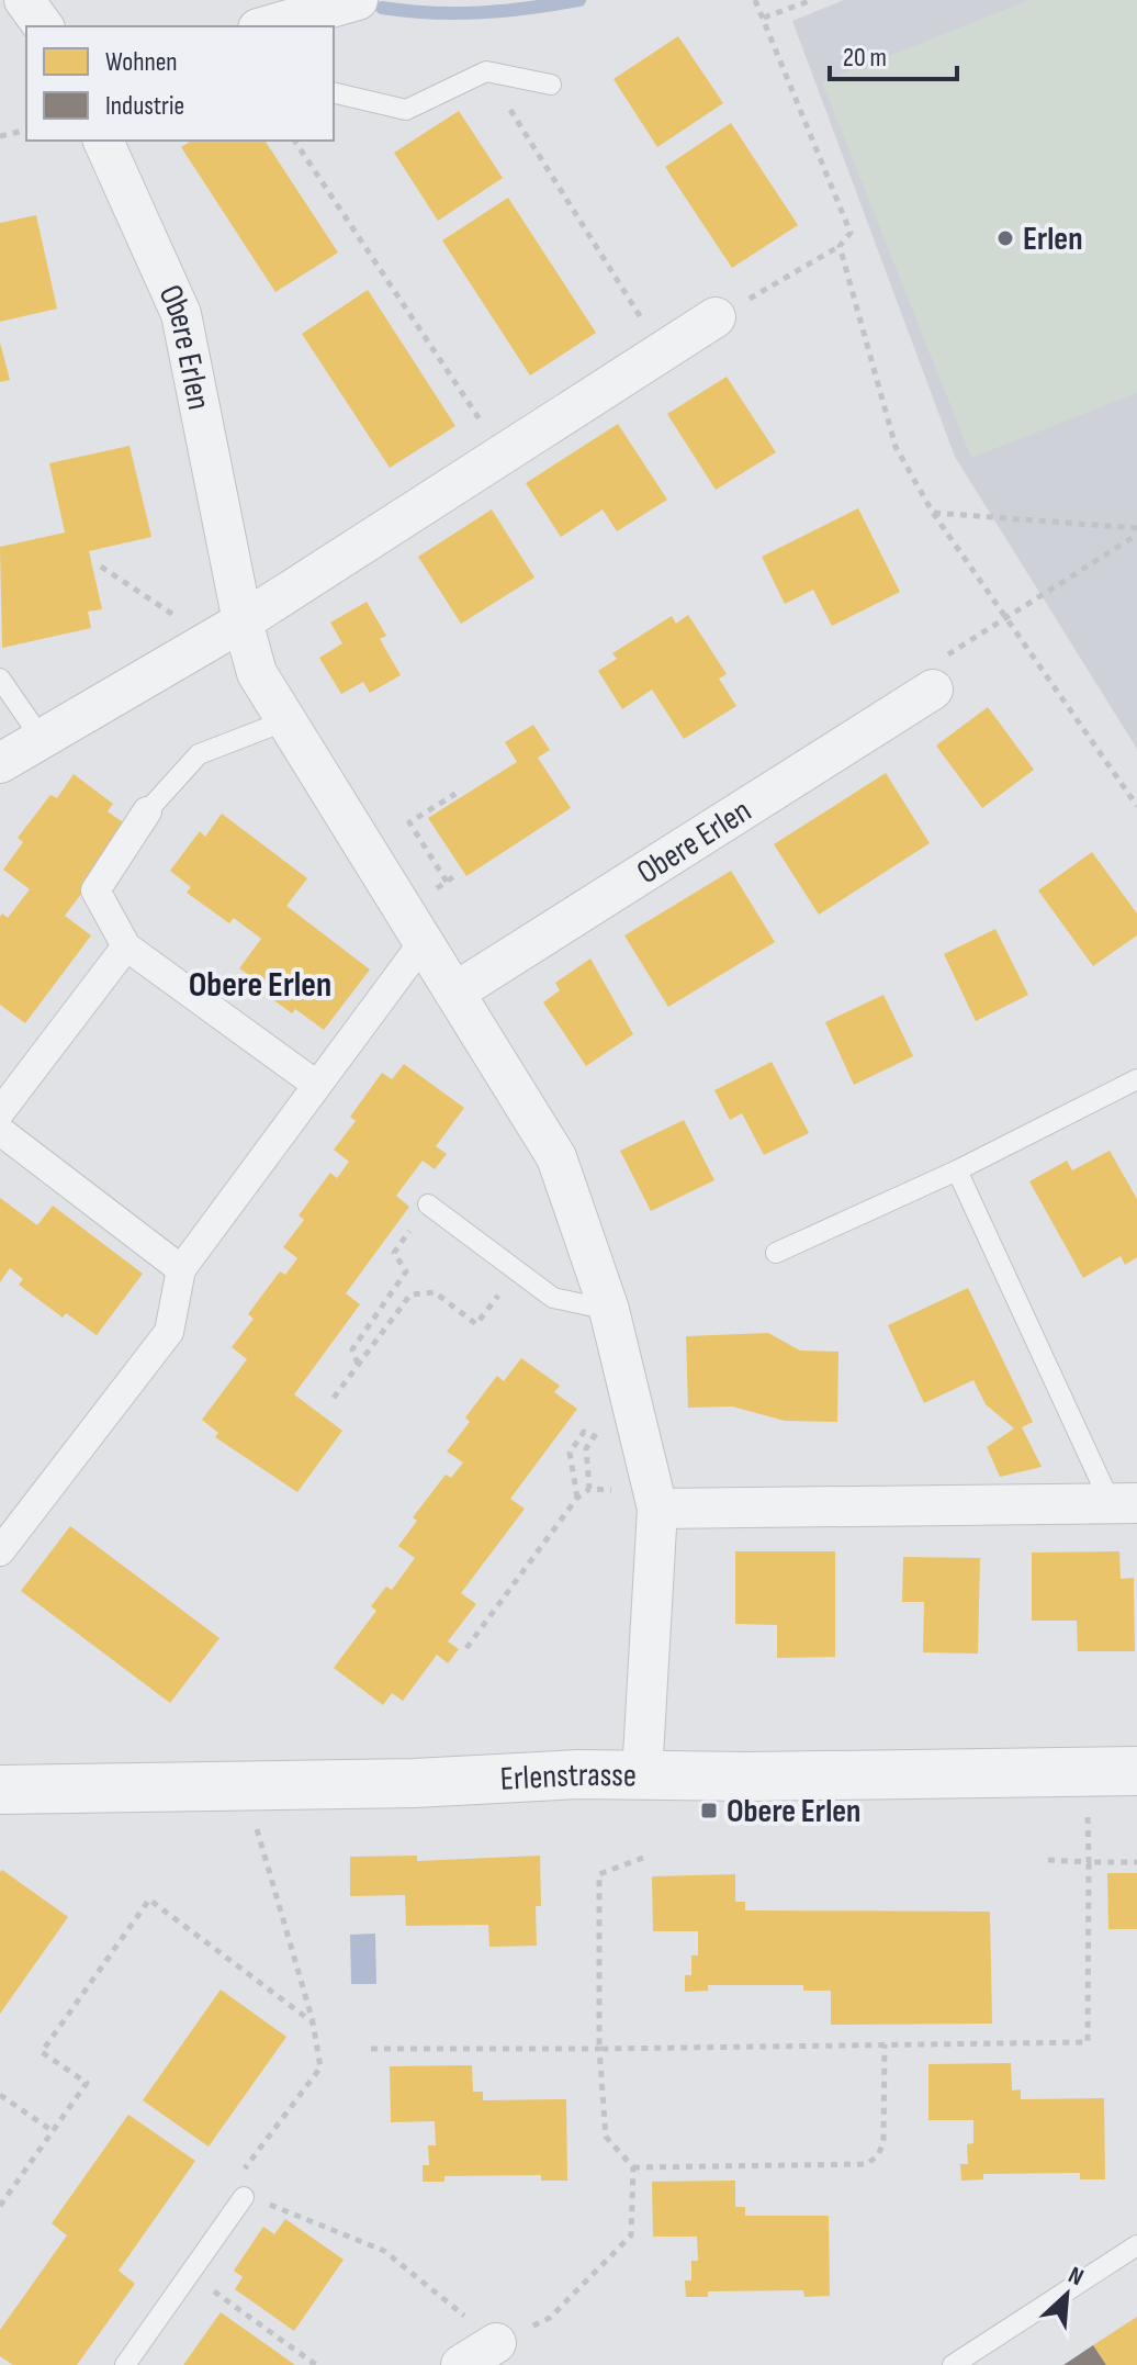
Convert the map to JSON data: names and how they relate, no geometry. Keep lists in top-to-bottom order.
{
  "streets": {
    "street": ["Obere Erlen", "Erlenstrasse"]
  },
  "crossings": [
    ["Obere Erlen", "Erlenstrasse"]
  ],
  "districts": ["Obere Erlen"],
  "places": {
    "other": ["Erlen"],
    "transit": ["Obere Erlen"]
  },
  "legend": ["Wohnen", "Industrie"],
  "scale_bar": "20 m",
  "north": "top right"
}
